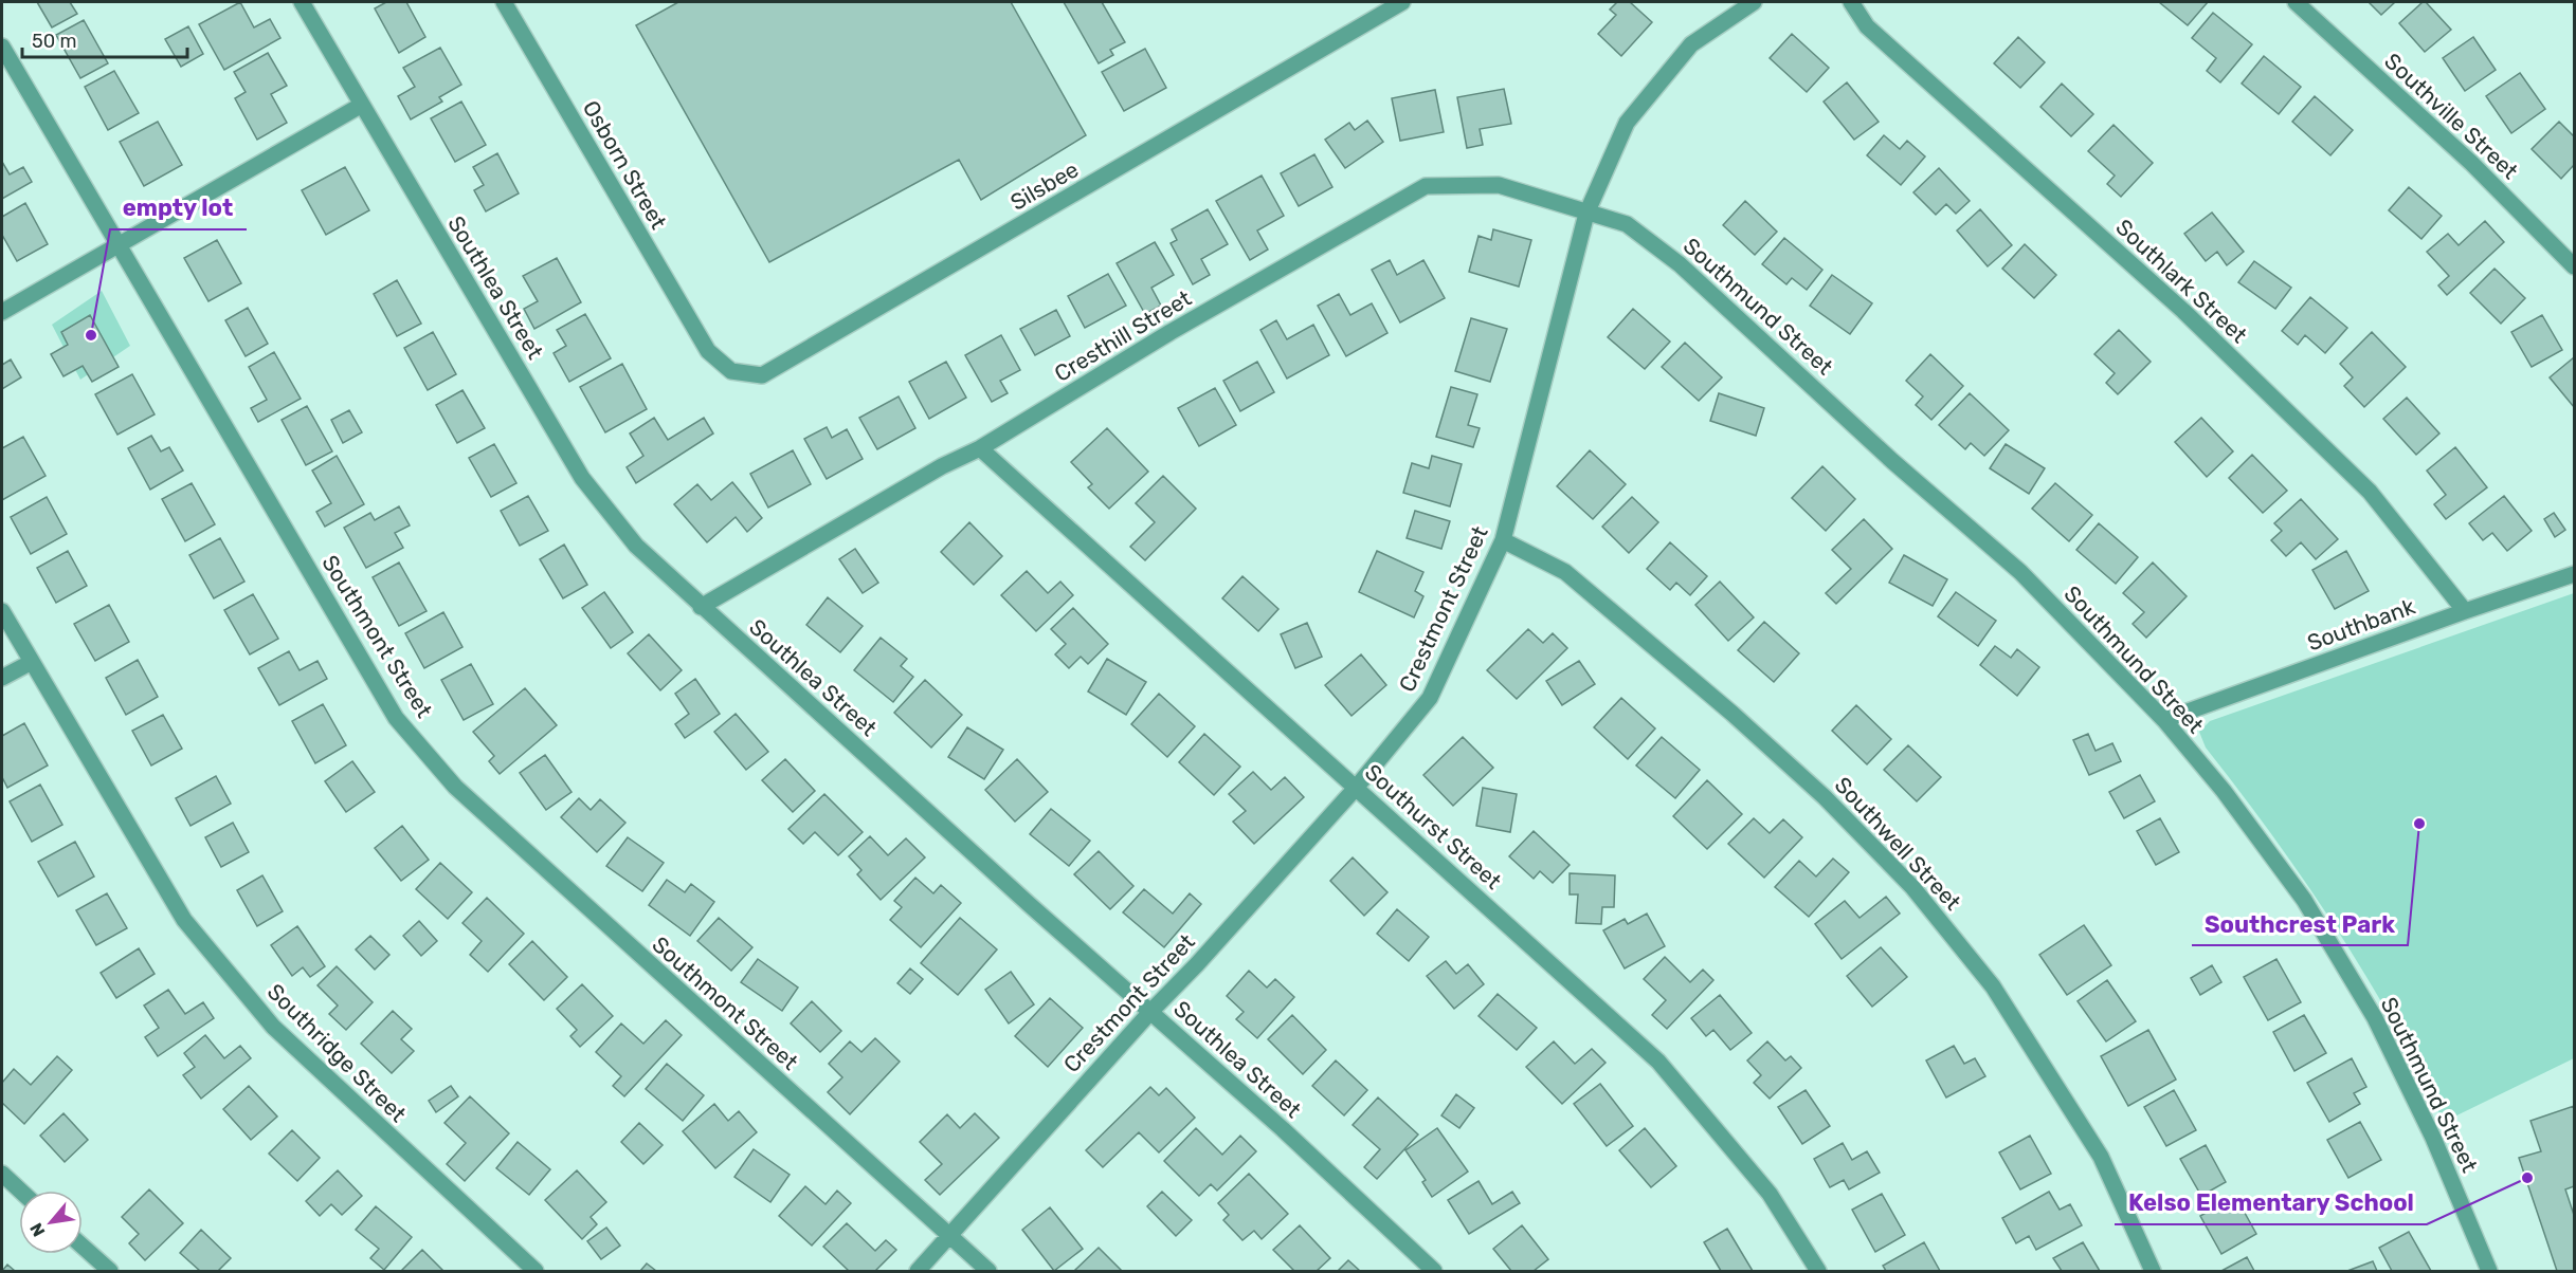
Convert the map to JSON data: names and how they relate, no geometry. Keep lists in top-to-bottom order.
{
  "streets": {
    "street": [
      "Southville Street",
      "Osborn Street",
      "Silsbee",
      "Southlark Street",
      "Southlea Street",
      "Southmund Street",
      "Cresthill Street",
      "Crestmont Street",
      "Southbank",
      "Southmont Street",
      "Southurst Street",
      "Southwell Street",
      "Southridge Street"
    ]
  },
  "crossings": [
    ["Osborn Street", "Silsbee"],
    ["Southlark Street", "Southbank"],
    ["Southlea Street", "Cresthill Street"],
    ["Southlea Street", "Crestmont Street"],
    ["Southmund Street", "Cresthill Street"],
    ["Southmund Street", "Crestmont Street"],
    ["Southmund Street", "Southbank"],
    ["Cresthill Street", "Crestmont Street"],
    ["Cresthill Street", "Southurst Street"],
    ["Crestmont Street", "Southmont Street"],
    ["Crestmont Street", "Southurst Street"],
    ["Crestmont Street", "Southwell Street"]
  ],
  "places": ["empty lot", "Southcrest Park", "Kelso Elementary School"],
  "scale_bar": "50 m",
  "north": "bottom left"
}
